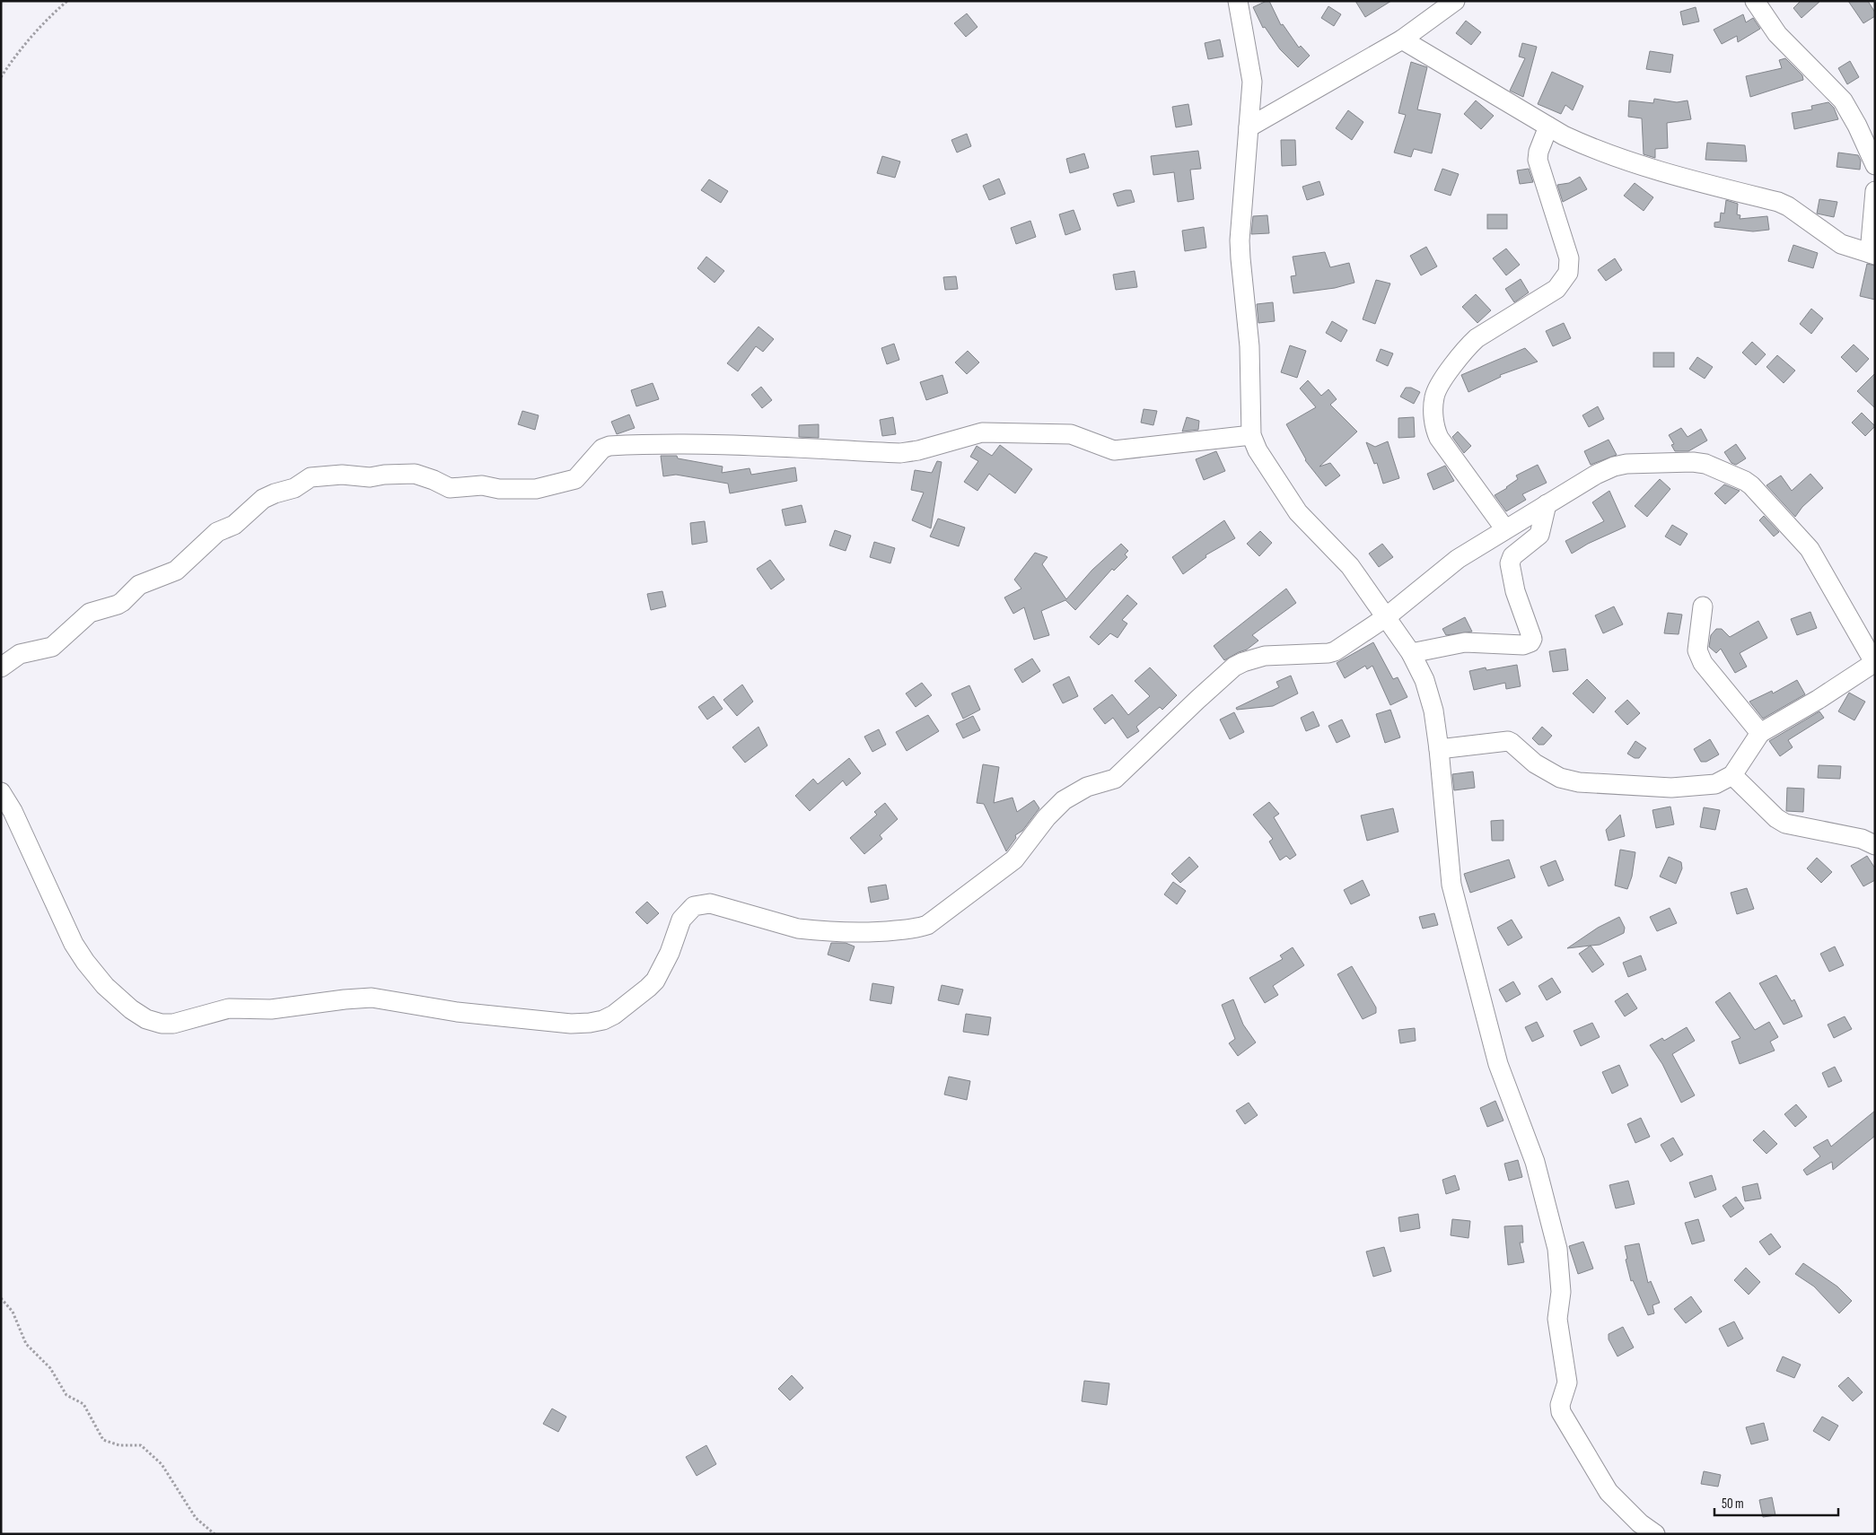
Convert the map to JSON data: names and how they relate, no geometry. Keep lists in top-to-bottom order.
{
  "scale_bar": "50 m"
}
